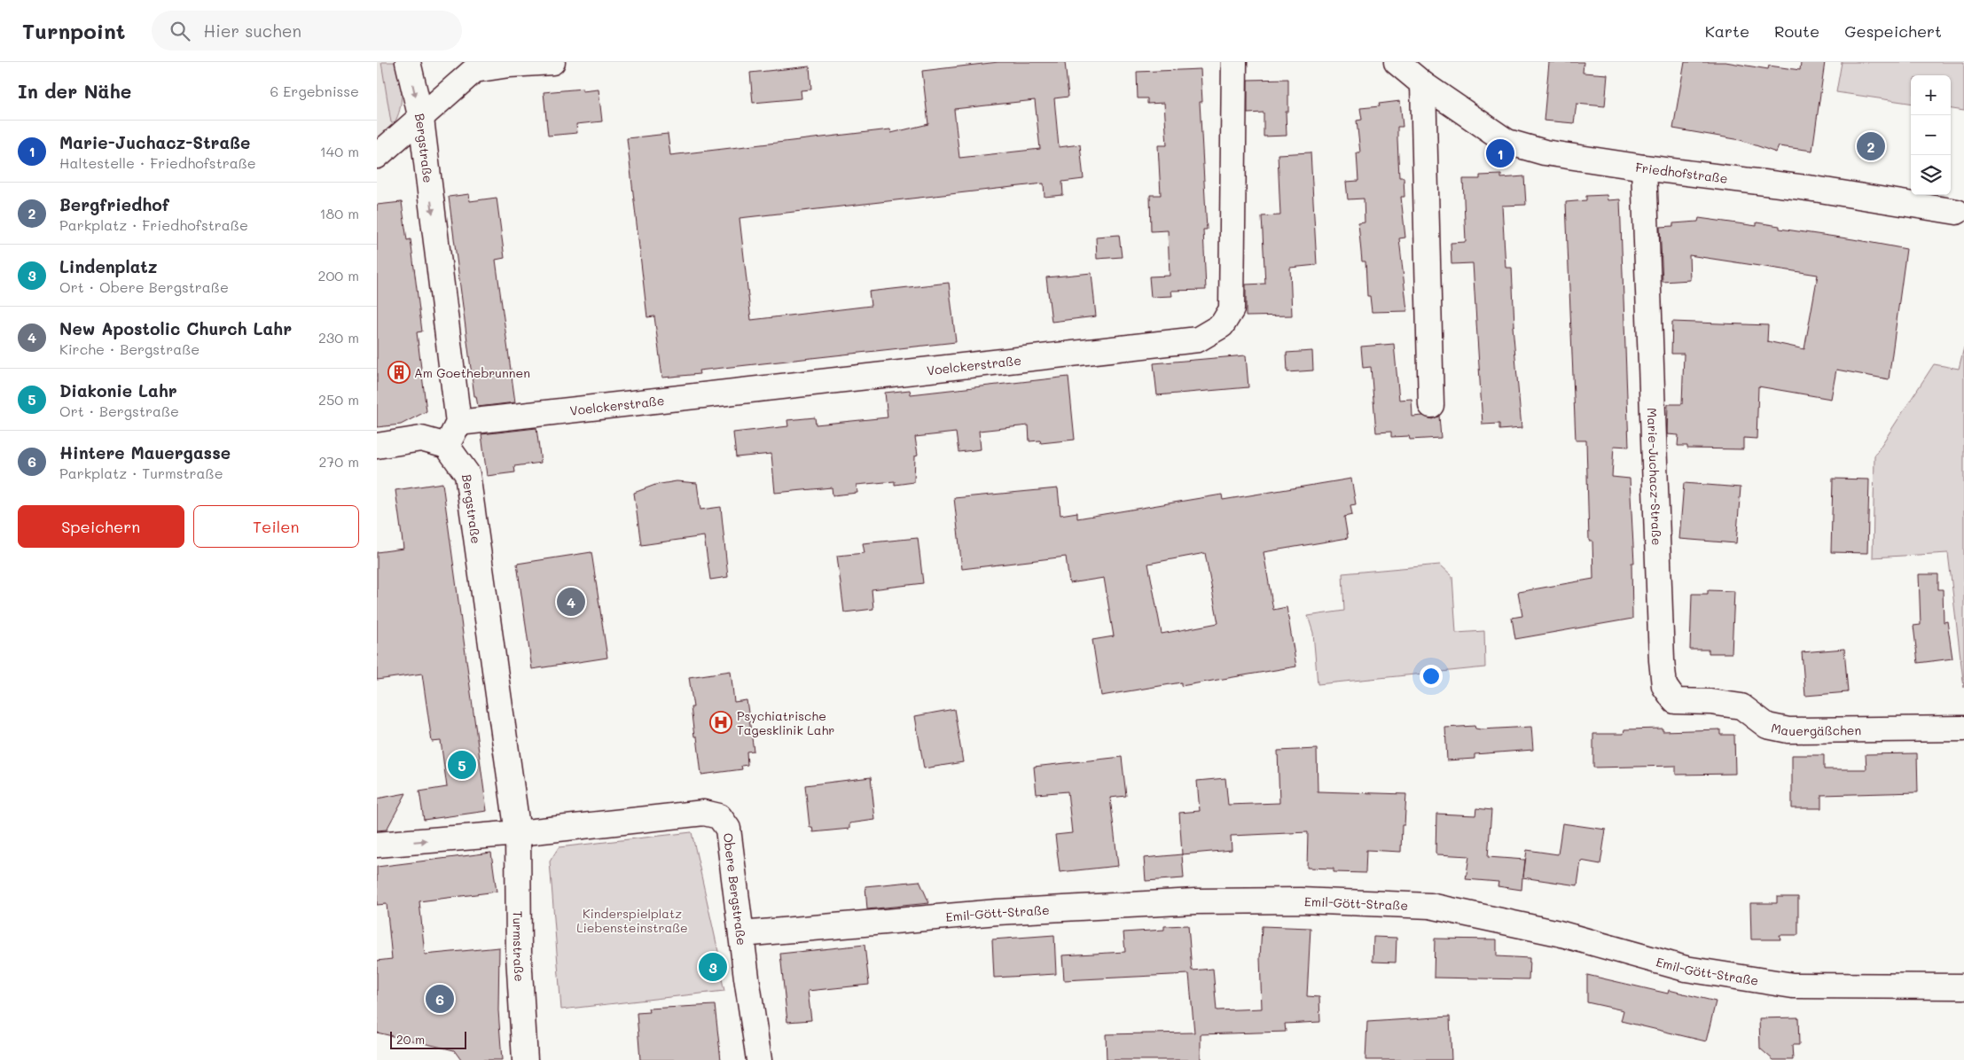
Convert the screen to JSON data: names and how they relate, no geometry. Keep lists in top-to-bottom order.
{
  "streets": {
    "street": [
      "Bergstraße",
      "Friedhofstraße",
      "Voelckerstraße",
      "Marie-Juchacz-Straße",
      "Mauergäßchen",
      "Obere Bergstraße",
      "Emil-Gött-Straße",
      "Turmstraße"
    ]
  },
  "crossings": [
    ["Bergstraße", "Voelckerstraße"],
    ["Bergstraße", "Obere Bergstraße"],
    ["Bergstraße", "Turmstraße"],
    ["Friedhofstraße", "Marie-Juchacz-Straße"],
    ["Marie-Juchacz-Straße", "Mauergäßchen"],
    ["Obere Bergstraße", "Emil-Gött-Straße"],
    ["Obere Bergstraße", "Turmstraße"]
  ],
  "one_way": ["Bergstraße"],
  "parks": ["Kinderspielplatz Liebensteinstraße"],
  "places": {
    "building": ["Am Goethebrunnen"],
    "hospital": ["Psychiatrische Tagesklinik Lahr"]
  },
  "scale_bar": "20 m",
  "page": {
    "header": "Turnpoint",
    "search": "Hier suchen",
    "nav": ["Karte", "Route", "Gespeichert"],
    "heading": ["In der Nähe", "6 Ergebnisse"],
    "map_buttons": ["+", "−"],
    "list": [
      {
        "mark": "1",
        "name": "Marie-Juchacz-Straße",
        "note": "Haltestelle · Friedhofstraße",
        "value": "140 m"
      },
      {
        "mark": "2",
        "name": "Bergfriedhof",
        "note": "Parkplatz · Friedhofstraße",
        "value": "180 m"
      },
      {
        "mark": "3",
        "name": "Lindenplatz",
        "note": "Ort · Obere Bergstraße",
        "value": "200 m"
      },
      {
        "mark": "4",
        "name": "New Apostolic Church Lahr",
        "note": "Kirche · Bergstraße",
        "value": "230 m"
      },
      {
        "mark": "5",
        "name": "Diakonie Lahr",
        "note": "Ort · Bergstraße",
        "value": "250 m"
      },
      {
        "mark": "6",
        "name": "Hintere Mauergasse",
        "note": "Parkplatz · Turmstraße",
        "value": "270 m"
      }
    ],
    "pins": [
      "2",
      "1",
      "4",
      "5",
      "3",
      "6"
    ],
    "buttons": ["Speichern", "Teilen"],
    "scale": "20 m"
  }
}
